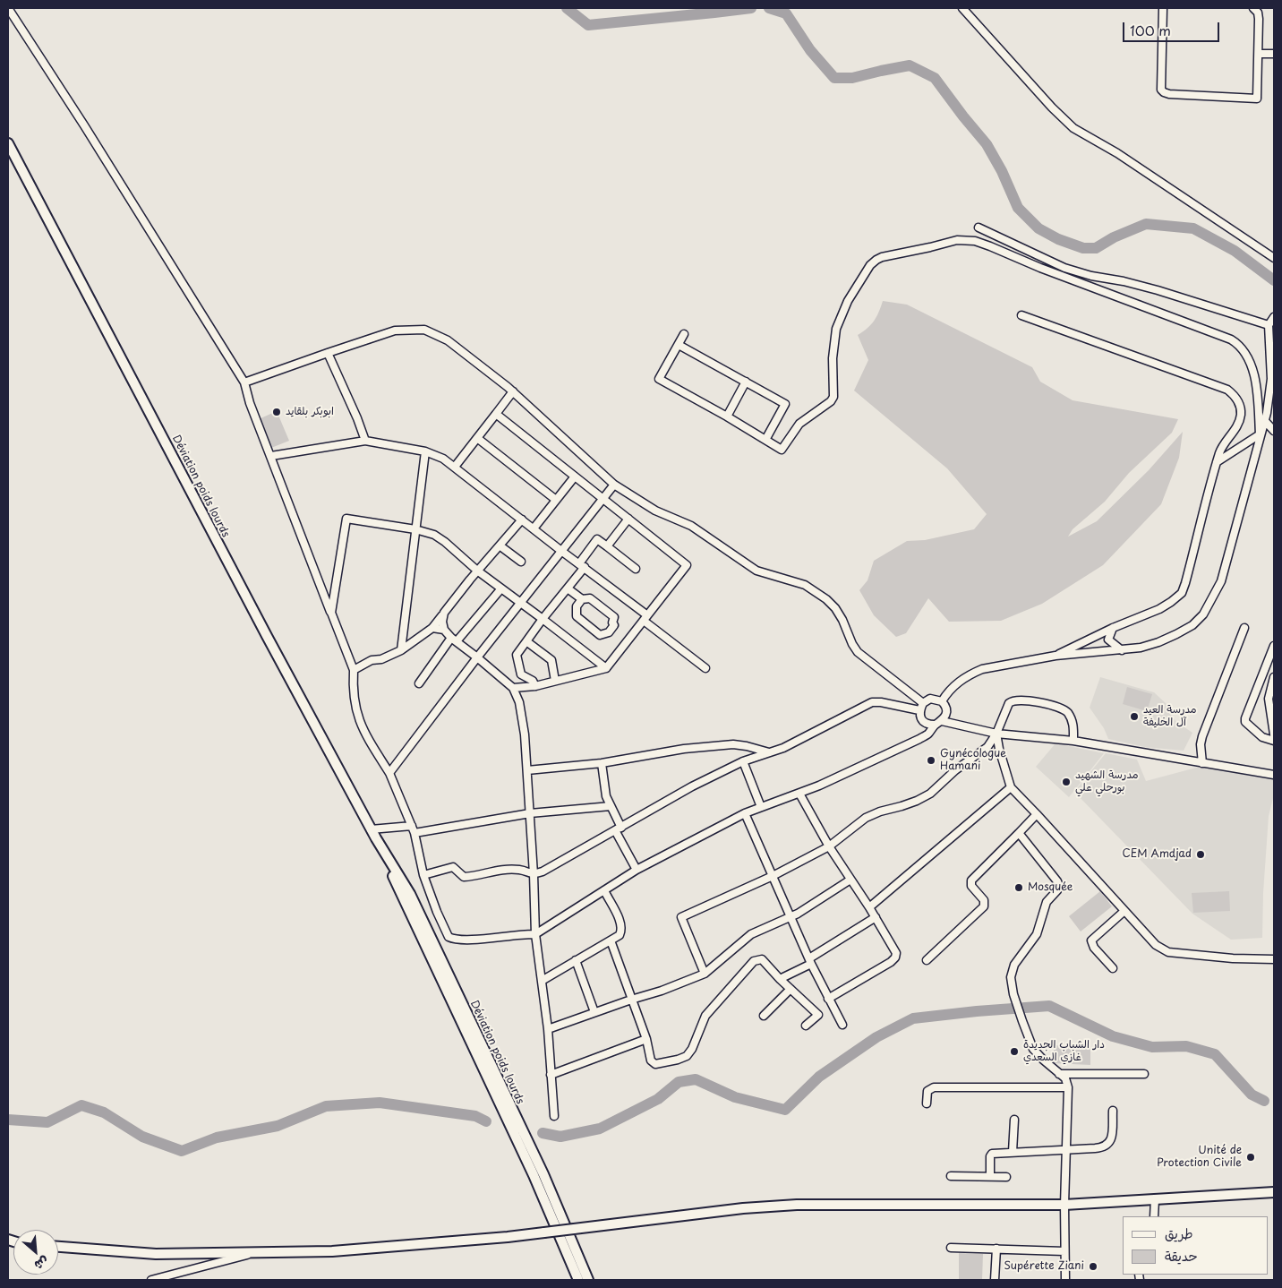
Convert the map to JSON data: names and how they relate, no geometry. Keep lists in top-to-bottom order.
{
  "streets": {
    "main road": ["Déviation poids lourds"]
  },
  "places": [
    "ابوبكر بلقايد",
    "مدرسة العيد آل الخليفة",
    "Gynécologue Hamani",
    "مدرسة الشهيد بورحلي علي",
    "CEM Amdjad",
    "Mosquée",
    "دار الشباب الجديدة غازي السعدي",
    "Unité de Protection Civile",
    "Supérette Ziani"
  ],
  "legend": ["طريق", "حديقة"],
  "scale_bar": "100 m",
  "north": "bottom right"
}
